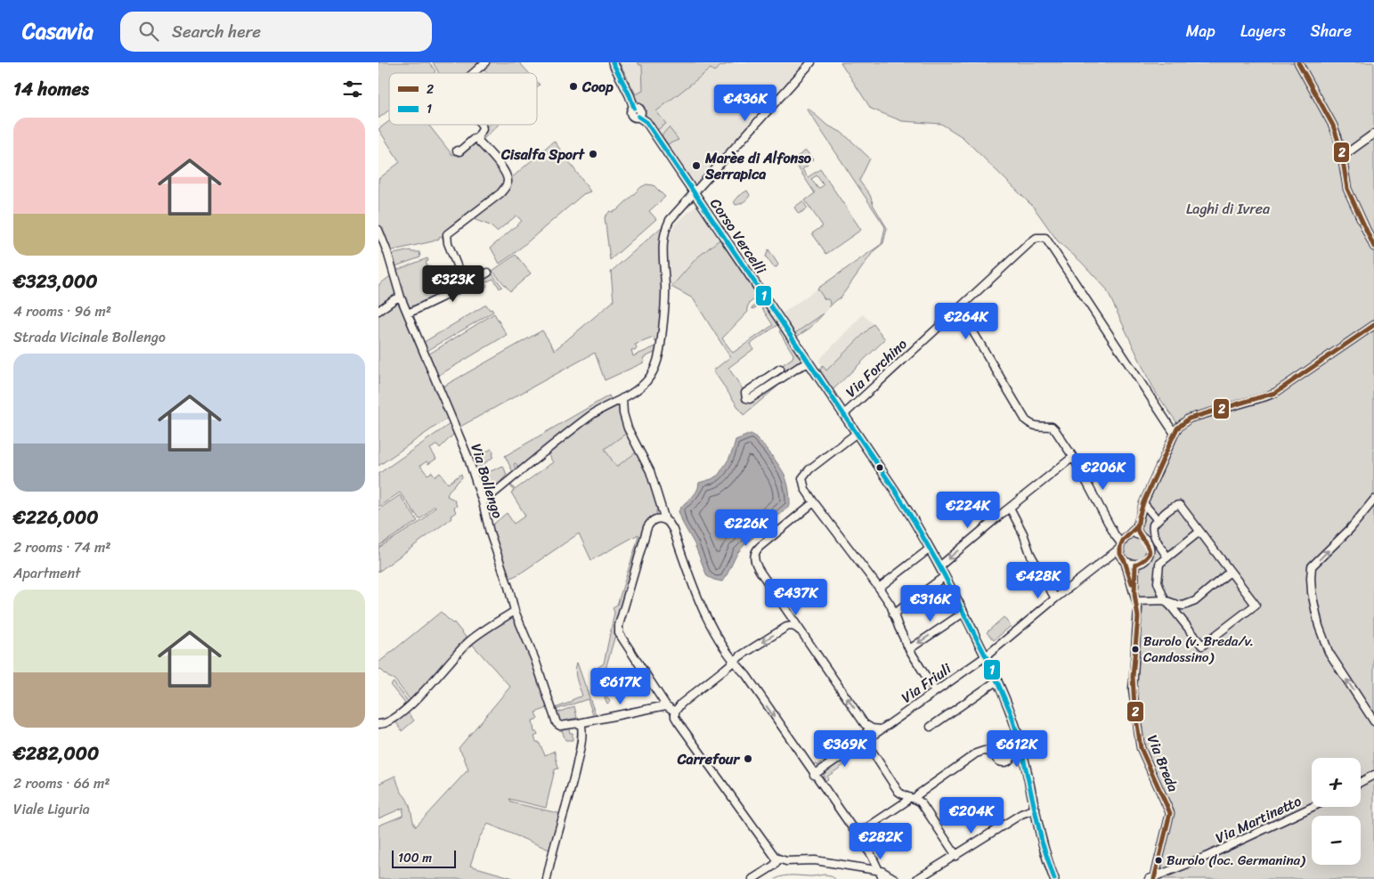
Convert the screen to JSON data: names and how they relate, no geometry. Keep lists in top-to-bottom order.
{
  "streets": {
    "main road": ["Corso Vercelli"],
    "street": [
      "Via Forchino",
      "Via Bollengo",
      "Via Friuli",
      "Via Breda",
      "Via Martinetto"
    ]
  },
  "crossings": [
    ["Corso Vercelli", "Via Forchino"],
    ["Corso Vercelli", "Via Friuli"],
    ["Via Friuli", "Via Breda"],
    ["Via Breda", "Via Martinetto"]
  ],
  "parks": ["Laghi di Ivrea"],
  "places": [
    "Coop",
    "Cisalfa Sport",
    "Marèe di Alfonso Serrapica",
    "Burolo (v. Breda/v. Candossino)",
    "Carrefour",
    "Burolo (loc. Germanina)"
  ],
  "lines": ["transit line 2", "transit line 1"],
  "legend": ["2", "1"],
  "scale_bar": "100 m",
  "page": {
    "header": "Casavia",
    "search": "Search here",
    "nav": ["Map", "Layers", "Share"],
    "heading": "14 homes",
    "price": [
      "€436K",
      "€323K",
      "€264K",
      "€206K",
      "€224K",
      "€226K",
      "€428K",
      "€437K",
      "€316K",
      "€617K",
      "€369K",
      "€612K",
      "€204K",
      "€282K"
    ],
    "list": [
      {
        "name": "€323,000",
        "note": "4 rooms · 96 m² · Strada Vicinale Bollengo"
      },
      {
        "name": "€226,000",
        "note": "2 rooms · 74 m² · Apartment"
      },
      {
        "name": "€282,000",
        "note": "2 rooms · 66 m² · Viale Liguria"
      }
    ],
    "map_buttons": ["+", "−"],
    "scale": "100 m"
  }
}
